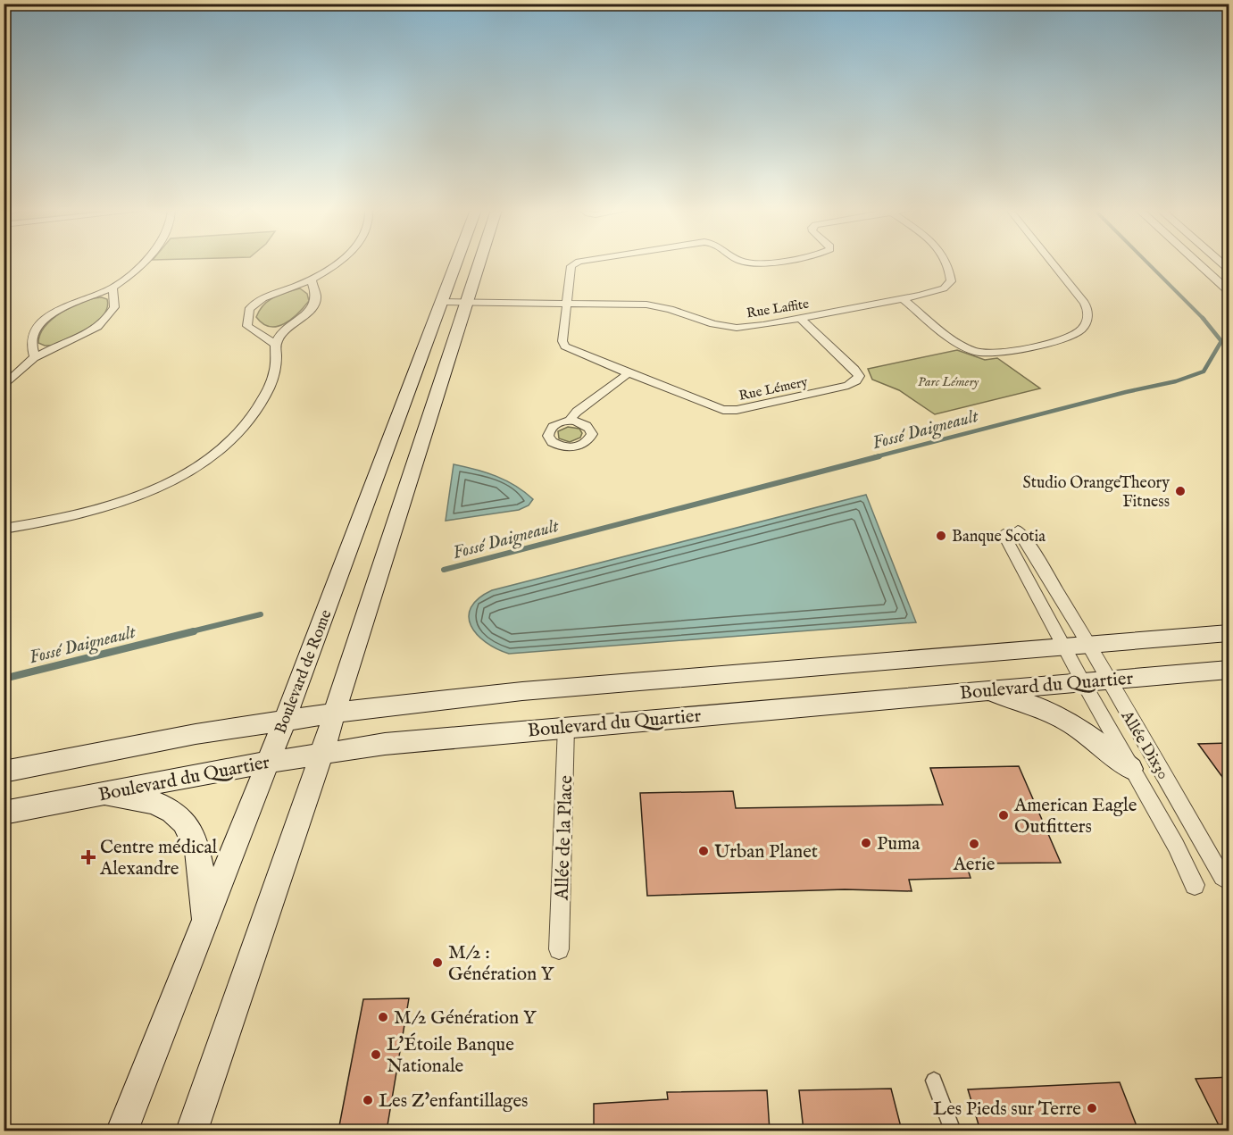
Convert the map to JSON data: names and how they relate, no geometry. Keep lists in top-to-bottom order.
{
  "streets": {
    "main road": ["Boulevard de Rome", "Boulevard du Quartier"],
    "street": [
      "Rue Laffite",
      "Rue Lémery",
      "Allée Dix30",
      "Allée de la Place"
    ]
  },
  "crossings": [
    ["Rue Laffite", "Rue Lémery"],
    ["Rue Laffite", "Boulevard de Rome"],
    ["Boulevard de Rome", "Boulevard du Quartier"],
    ["Boulevard du Quartier", "Allée Dix30"],
    ["Boulevard du Quartier", "Allée de la Place"]
  ],
  "water": ["Fossé Daigneault"],
  "parks": ["Parc Lémery"],
  "places": {
    "other": [
      "Studio OrangeTheory Fitness",
      "Banque Scotia",
      "American Eagle Outfitters",
      "Puma",
      "Aerie",
      "Urban Planet",
      "M/2 : Génération Y",
      "M/2 Génération Y",
      "L'Étoile Banque Nationale",
      "Les Z'enfantillages",
      "Les Pieds sur Terre"
    ],
    "health": ["Centre médical Alexandre"]
  }
}
